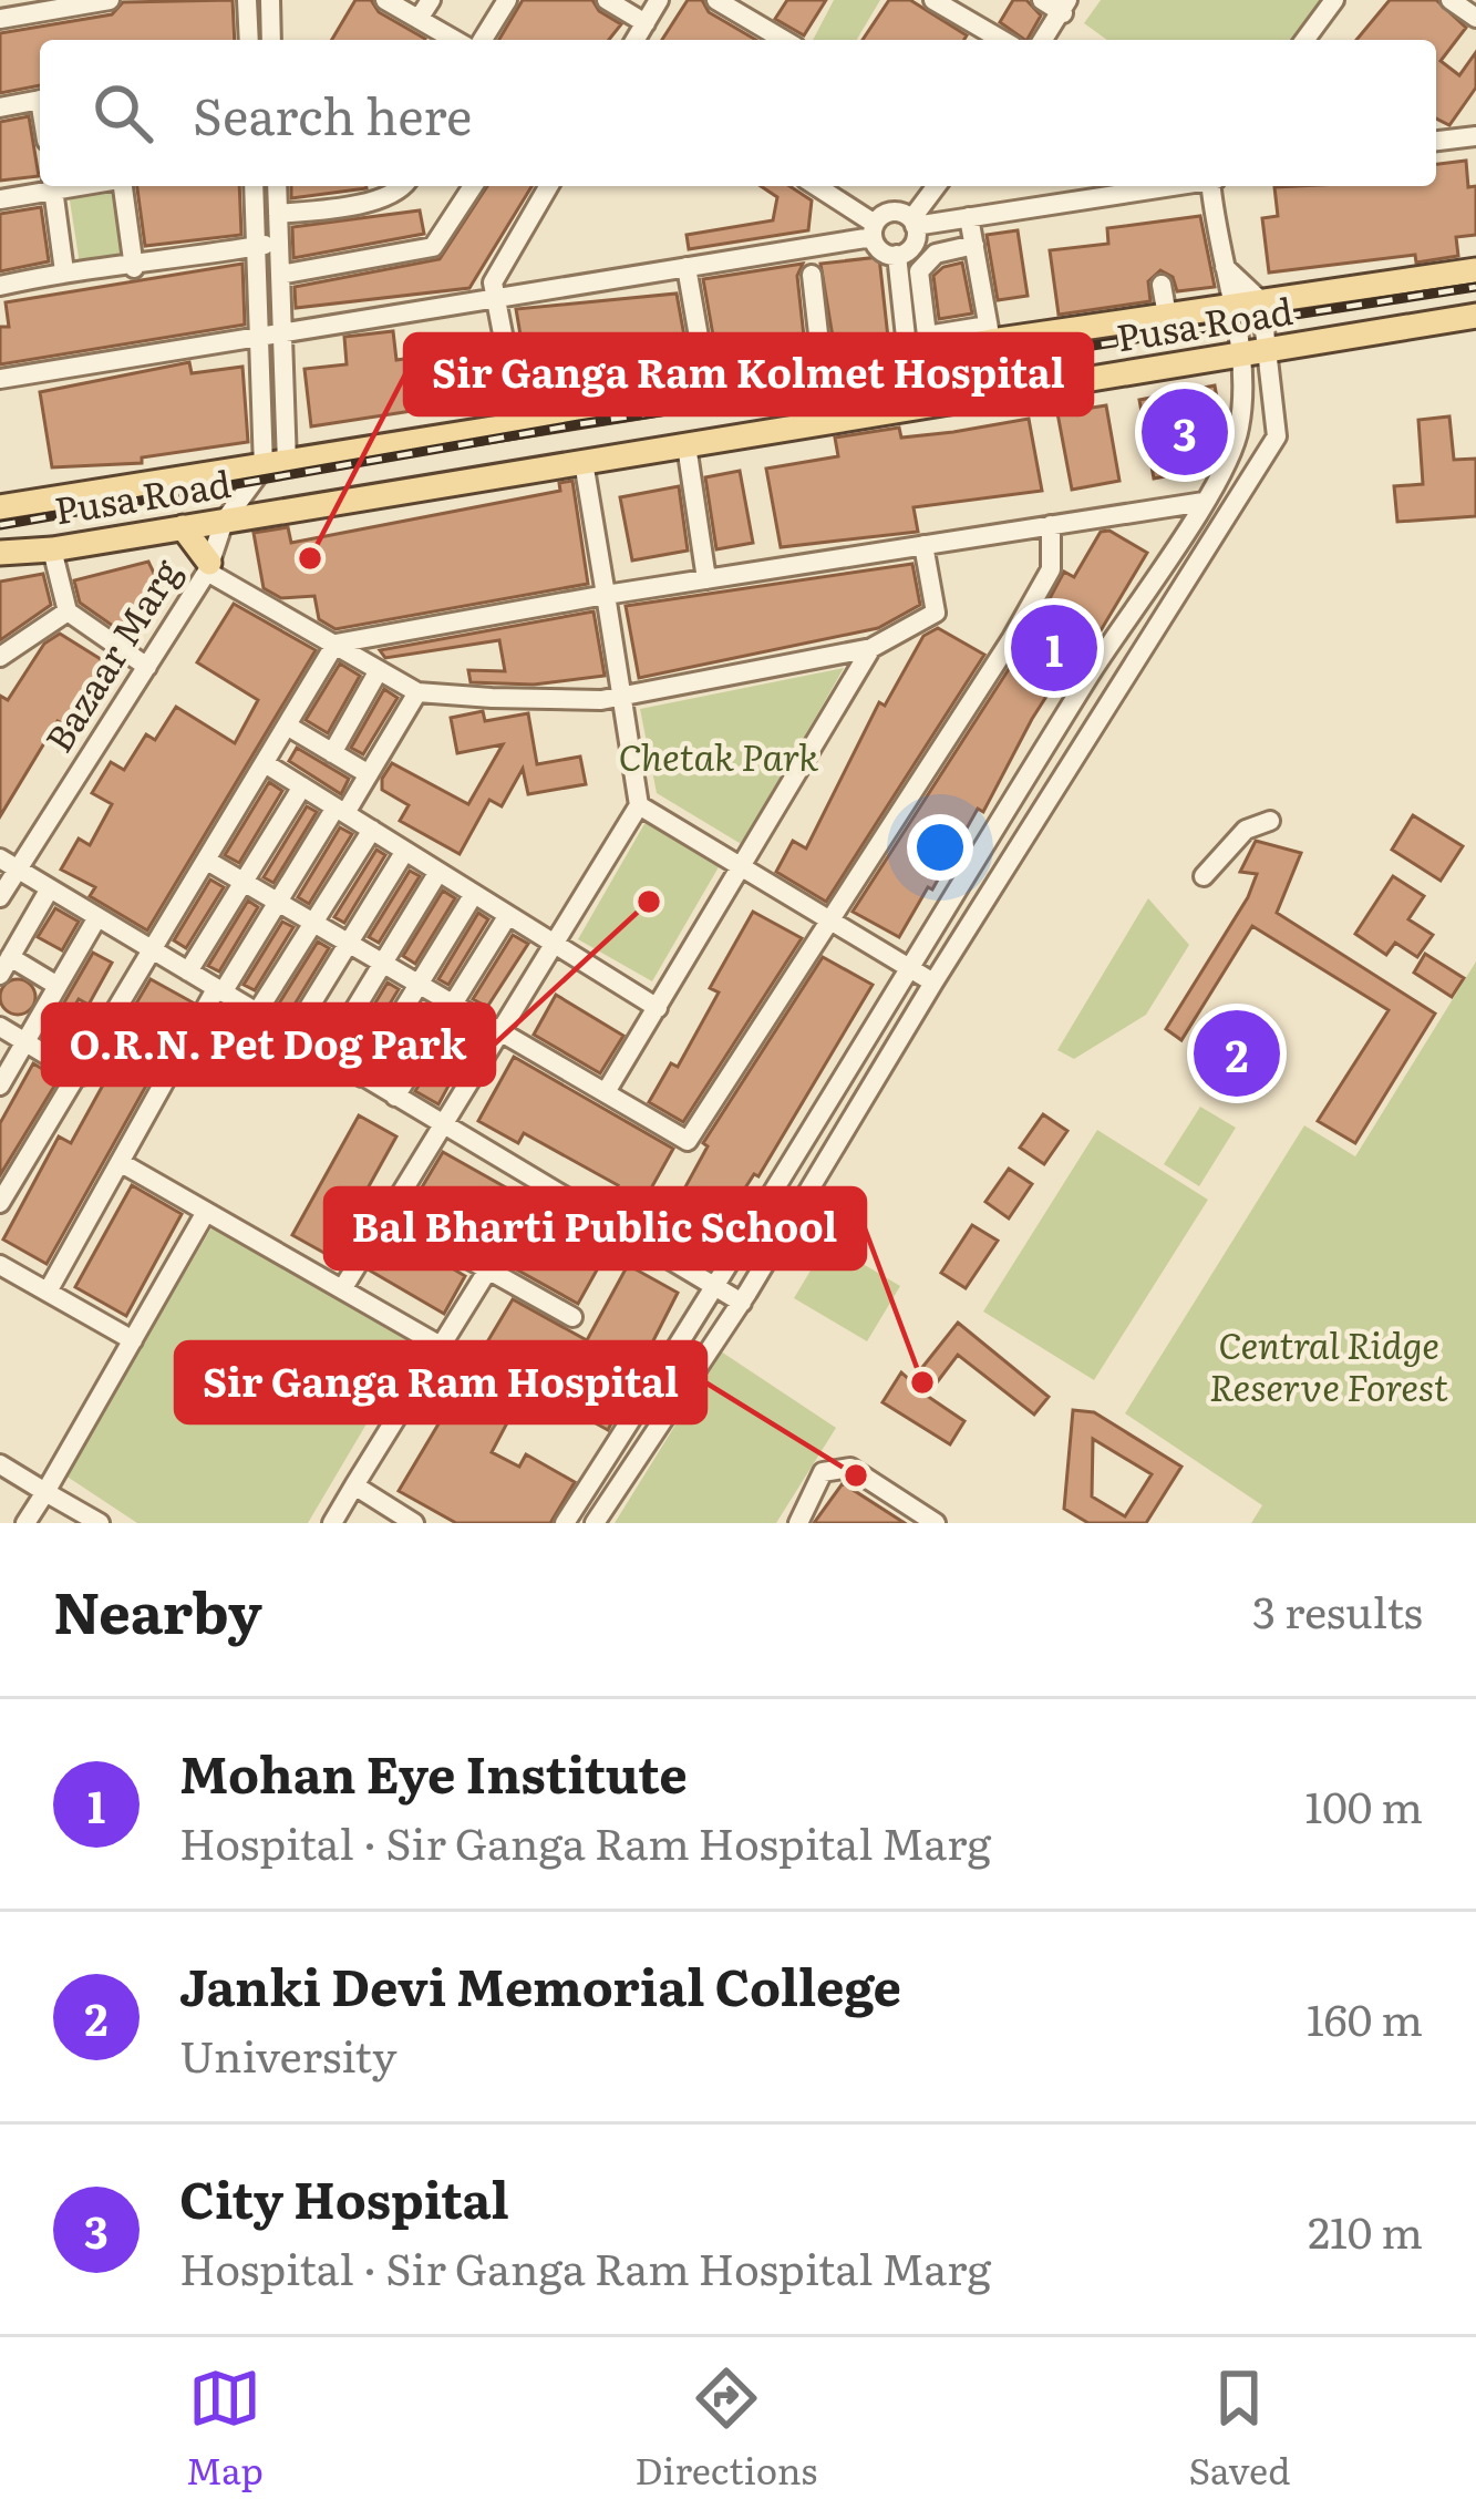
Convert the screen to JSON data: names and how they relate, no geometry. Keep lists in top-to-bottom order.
{
  "streets": {
    "main road": ["Pusa Road"],
    "street": ["Bazaar Marg"]
  },
  "crossings": [
    ["Pusa Road", "Bazaar Marg"]
  ],
  "parks": ["Chetak Park", "Central Ridge Reserve Forest"],
  "places": [
    "Sir Ganga Ram Kolmet Hospital",
    "O.R.N. Pet Dog Park",
    "Bal Bharti Public School",
    "Sir Ganga Ram Hospital"
  ],
  "page": {
    "search": "Search here",
    "pins": ["3", "1", "2"],
    "heading": ["Nearby", "3 results"],
    "list": [
      {
        "mark": "1",
        "name": "Mohan Eye Institute",
        "note": "Hospital · Sir Ganga Ram Hospital Marg",
        "value": "100 m"
      },
      {
        "mark": "2",
        "name": "Janki Devi Memorial College",
        "note": "University",
        "value": "160 m"
      },
      {
        "mark": "3",
        "name": "City Hospital",
        "note": "Hospital · Sir Ganga Ram Hospital Marg",
        "value": "210 m"
      }
    ],
    "nav": ["Map", "Directions", "Saved"]
  }
}
